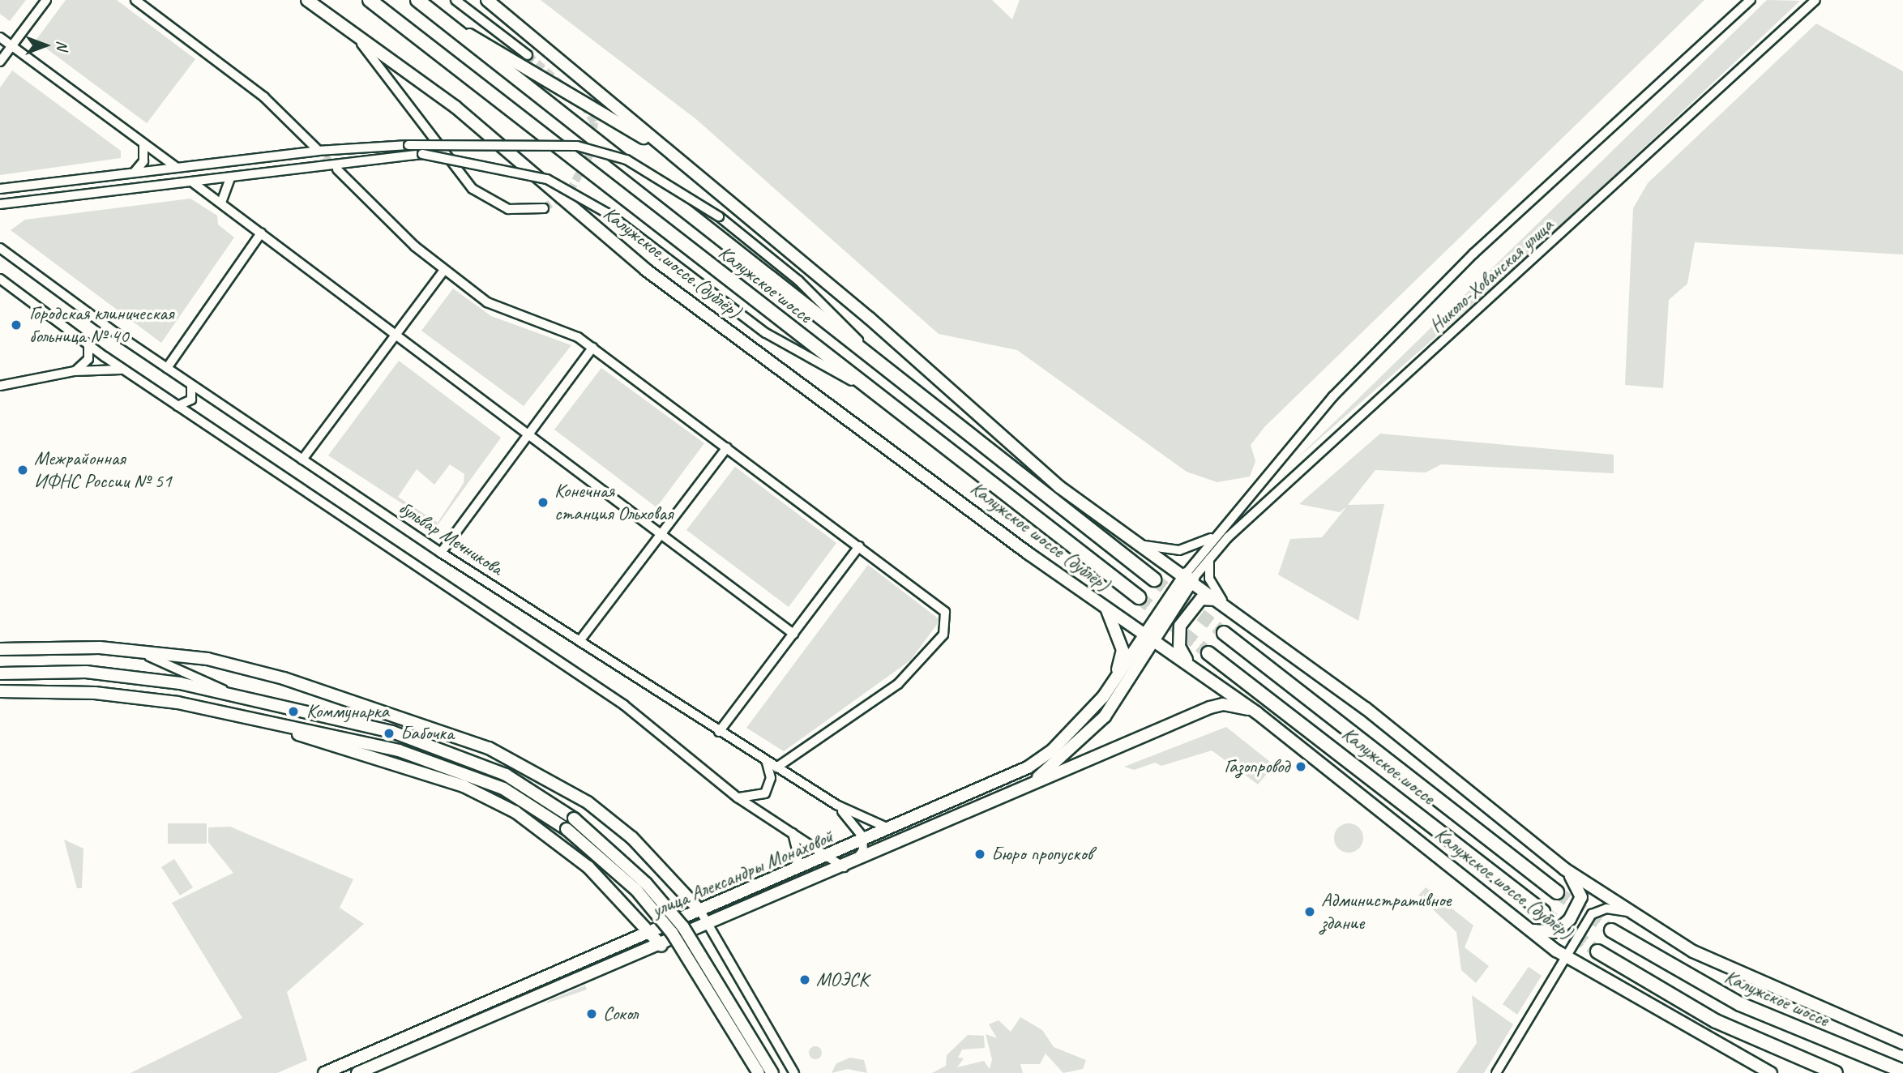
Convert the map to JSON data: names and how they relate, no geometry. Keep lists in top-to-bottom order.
{
  "streets": {
    "highway": ["Калужское шоссе"],
    "main road": ["Калужское шоссе (дублёр)", "улица Александры Монаховой"],
    "street": ["Николо-Хованская улица", "бульвар Мечникова"]
  },
  "crossings": [
    ["Калужское шоссе (дублёр)", "улица Александры Монаховой"],
    ["бульвар Мечникова", "улица Александры Монаховой"]
  ],
  "places": [
    "Городская клиническая больница № 40",
    "Межрайонная ИФНС России № 51",
    "Конечная станция Ольховая",
    "Коммунарка",
    "Бабочка",
    "Газопровод",
    "Бюро пропусков",
    "Административное здание",
    "МОЭСК",
    "Сокол"
  ],
  "north": "right"
}
